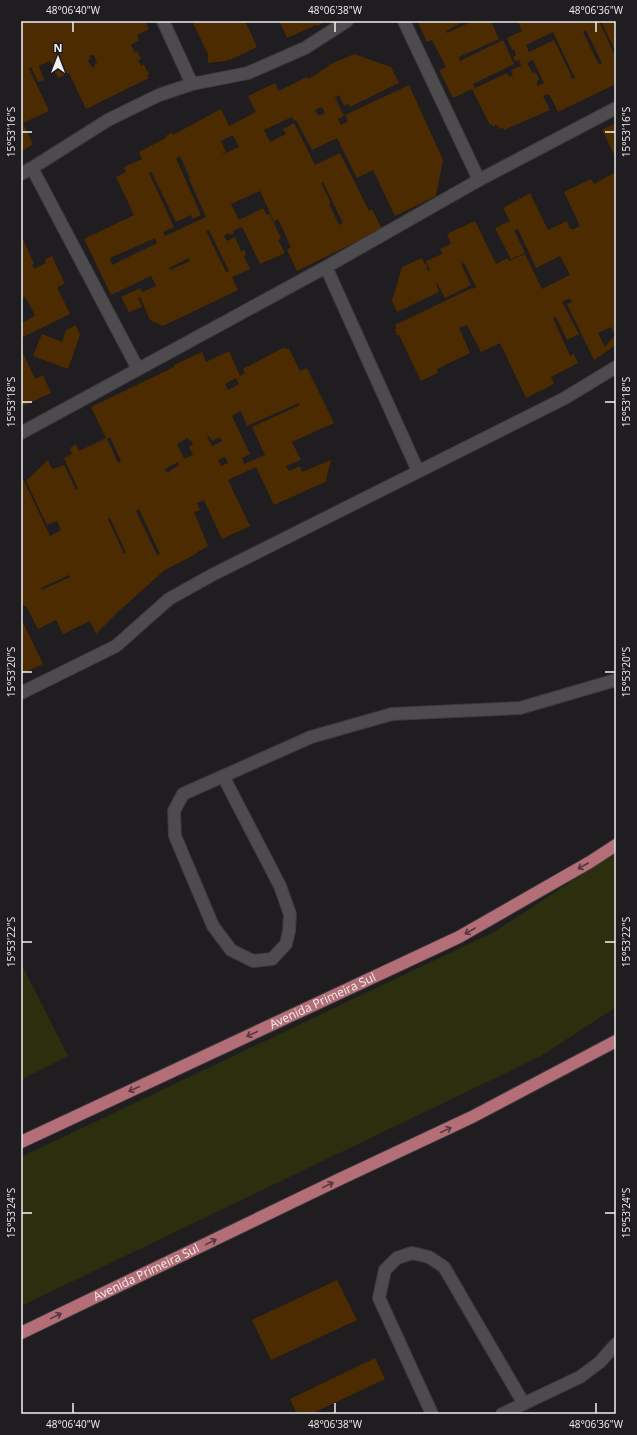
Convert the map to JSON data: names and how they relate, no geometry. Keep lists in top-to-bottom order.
{
  "streets": {
    "main road": ["Avenida Primeira Sul"]
  },
  "north": "top",
  "coordinates": [
    "48°06'40\"W",
    "48°06'38\"W",
    "48°06'36\"W",
    "15°53'16\"S",
    "15°53'18\"S",
    "15°53'20\"S",
    "15°53'22\"S",
    "15°53'24\"S"
  ]
}
